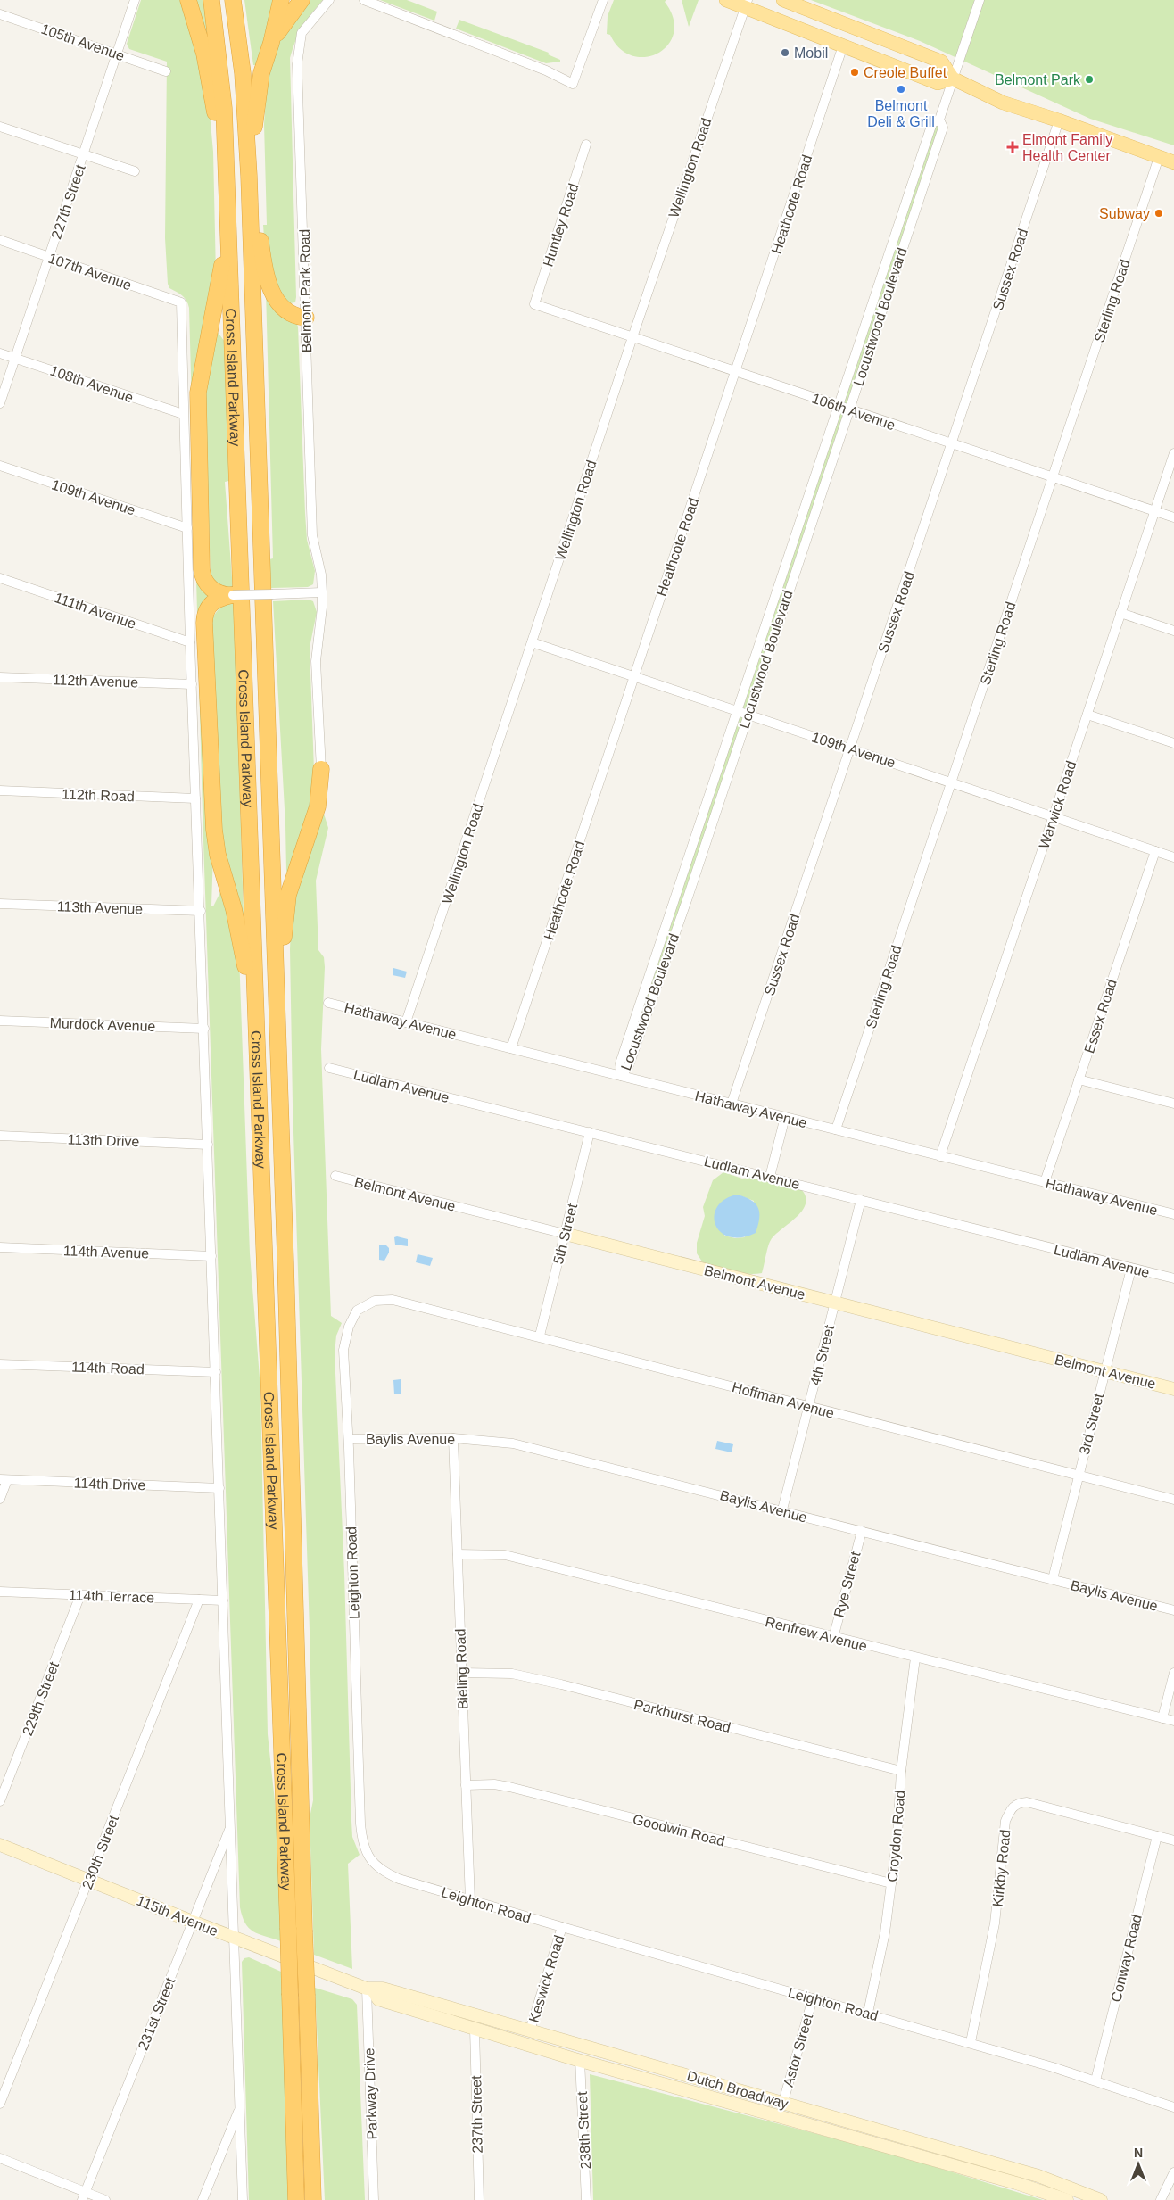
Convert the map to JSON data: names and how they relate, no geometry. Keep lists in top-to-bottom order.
{
  "streets": {
    "highway": ["Cross Island Parkway"],
    "main road": ["Belmont Avenue", "115th Avenue", "Dutch Broadway"],
    "street": [
      "105th Avenue",
      "Wellington Road",
      "227th Street",
      "Heathcote Road",
      "Huntley Road",
      "Sussex Road",
      "107th Avenue",
      "Belmont Park Road",
      "Sterling Road",
      "Locustwood Boulevard",
      "108th Avenue",
      "106th Avenue",
      "109th Avenue",
      "111th Avenue",
      "112th Avenue",
      "112th Road",
      "Warwick Road",
      "113th Avenue",
      "Essex Road",
      "Hathaway Avenue",
      "Murdock Avenue",
      "Ludlam Avenue",
      "113th Drive",
      "5th Street",
      "114th Avenue",
      "4th Street",
      "114th Road",
      "Hoffman Avenue",
      "3rd Street",
      "Baylis Avenue",
      "114th Drive",
      "Leighton Road",
      "Rye Street",
      "114th Terrace",
      "Renfrew Avenue",
      "Bieling Road",
      "229th Street",
      "Parkhurst Road",
      "Goodwin Road",
      "Croydon Road",
      "230th Street",
      "Kirkby Road",
      "Conway Road",
      "Keswick Road",
      "231st Street",
      "Astor Street",
      "Parkway Drive",
      "237th Street",
      "238th Street"
    ]
  },
  "crossings": [
    ["105th Avenue", "227th Street"],
    ["Wellington Road", "106th Avenue"],
    ["Wellington Road", "109th Avenue"],
    ["Wellington Road", "Hathaway Avenue"],
    ["227th Street", "107th Avenue"],
    ["227th Street", "108th Avenue"],
    ["Heathcote Road", "106th Avenue"],
    ["Heathcote Road", "109th Avenue"],
    ["Heathcote Road", "Hathaway Avenue"],
    ["Huntley Road", "106th Avenue"],
    ["Sussex Road", "106th Avenue"],
    ["Sussex Road", "109th Avenue"],
    ["Sussex Road", "Hathaway Avenue"],
    ["107th Avenue", "108th Avenue"],
    ["Sterling Road", "106th Avenue"],
    ["Sterling Road", "109th Avenue"],
    ["Sterling Road", "Hathaway Avenue"],
    ["Locustwood Boulevard", "106th Avenue"],
    ["Locustwood Boulevard", "109th Avenue"],
    ["Locustwood Boulevard", "Hathaway Avenue"],
    ["106th Avenue", "Warwick Road"],
    ["109th Avenue", "Warwick Road"],
    ["109th Avenue", "Essex Road"],
    ["Warwick Road", "Hathaway Avenue"],
    ["Essex Road", "Hathaway Avenue"],
    ["Ludlam Avenue", "5th Street"],
    ["Ludlam Avenue", "4th Street"],
    ["Ludlam Avenue", "3rd Street"],
    ["Belmont Avenue", "5th Street"],
    ["Belmont Avenue", "4th Street"],
    ["Belmont Avenue", "3rd Street"],
    ["5th Street", "Hoffman Avenue"],
    ["4th Street", "Hoffman Avenue"],
    ["4th Street", "Baylis Avenue"],
    ["Hoffman Avenue", "3rd Street"],
    ["Hoffman Avenue", "Leighton Road"],
    ["3rd Street", "Baylis Avenue"],
    ["Baylis Avenue", "Leighton Road"],
    ["Baylis Avenue", "Rye Street"],
    ["Baylis Avenue", "Bieling Road"],
    ["Leighton Road", "Bieling Road"],
    ["Leighton Road", "Croydon Road"],
    ["Leighton Road", "Kirkby Road"],
    ["Leighton Road", "Conway Road"],
    ["Leighton Road", "Keswick Road"],
    ["Leighton Road", "Astor Street"],
    ["Rye Street", "Renfrew Avenue"],
    ["114th Terrace", "229th Street"],
    ["114th Terrace", "230th Street"],
    ["Renfrew Avenue", "Bieling Road"],
    ["Renfrew Avenue", "Croydon Road"],
    ["Bieling Road", "Parkhurst Road"],
    ["Bieling Road", "Goodwin Road"],
    ["Parkhurst Road", "Croydon Road"],
    ["Goodwin Road", "Croydon Road"],
    ["230th Street", "115th Avenue"],
    ["Kirkby Road", "Conway Road"],
    ["115th Avenue", "231st Street"],
    ["115th Avenue", "Dutch Broadway"],
    ["115th Avenue", "Parkway Drive"],
    ["Keswick Road", "Dutch Broadway"],
    ["Astor Street", "Dutch Broadway"],
    ["Dutch Broadway", "Parkway Drive"],
    ["Dutch Broadway", "237th Street"],
    ["Dutch Broadway", "238th Street"]
  ],
  "places": {
    "other": [
      "Mobil",
      "Creole Buffet",
      "Belmont Park",
      "Belmont Deli & Grill",
      "Subway"
    ],
    "health": ["Elmont Family Health Center"]
  },
  "north": "top"
}
